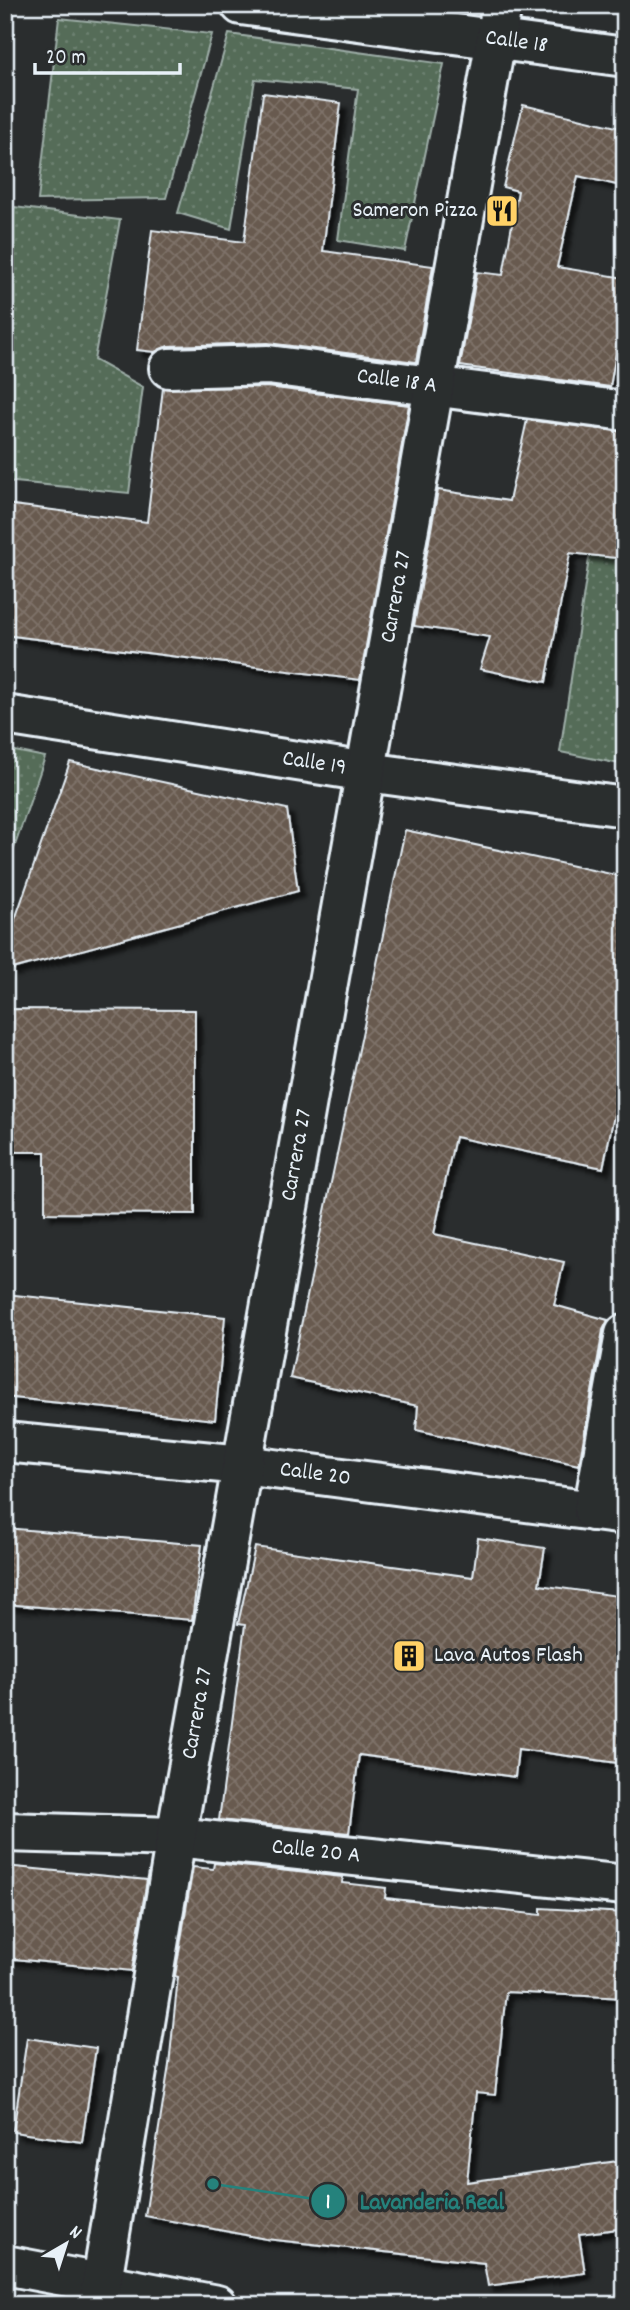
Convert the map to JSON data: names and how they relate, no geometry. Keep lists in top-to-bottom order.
{
  "streets": {
    "street": [
      "Calle 18",
      "Calle 18 A",
      "Carrera 27",
      "Calle 19",
      "Calle 20",
      "Calle 20 A"
    ]
  },
  "crossings": [
    ["Calle 18", "Carrera 27"],
    ["Calle 18 A", "Carrera 27"],
    ["Carrera 27", "Calle 19"],
    ["Carrera 27", "Calle 20"],
    ["Carrera 27", "Calle 20 A"]
  ],
  "places": {
    "restaurant": ["Sameron Pizza"],
    "building": ["Lava Autos Flash"],
    "other": ["Lavanderia Real"]
  },
  "scale_bar": "20 m",
  "north": "top right"
}
